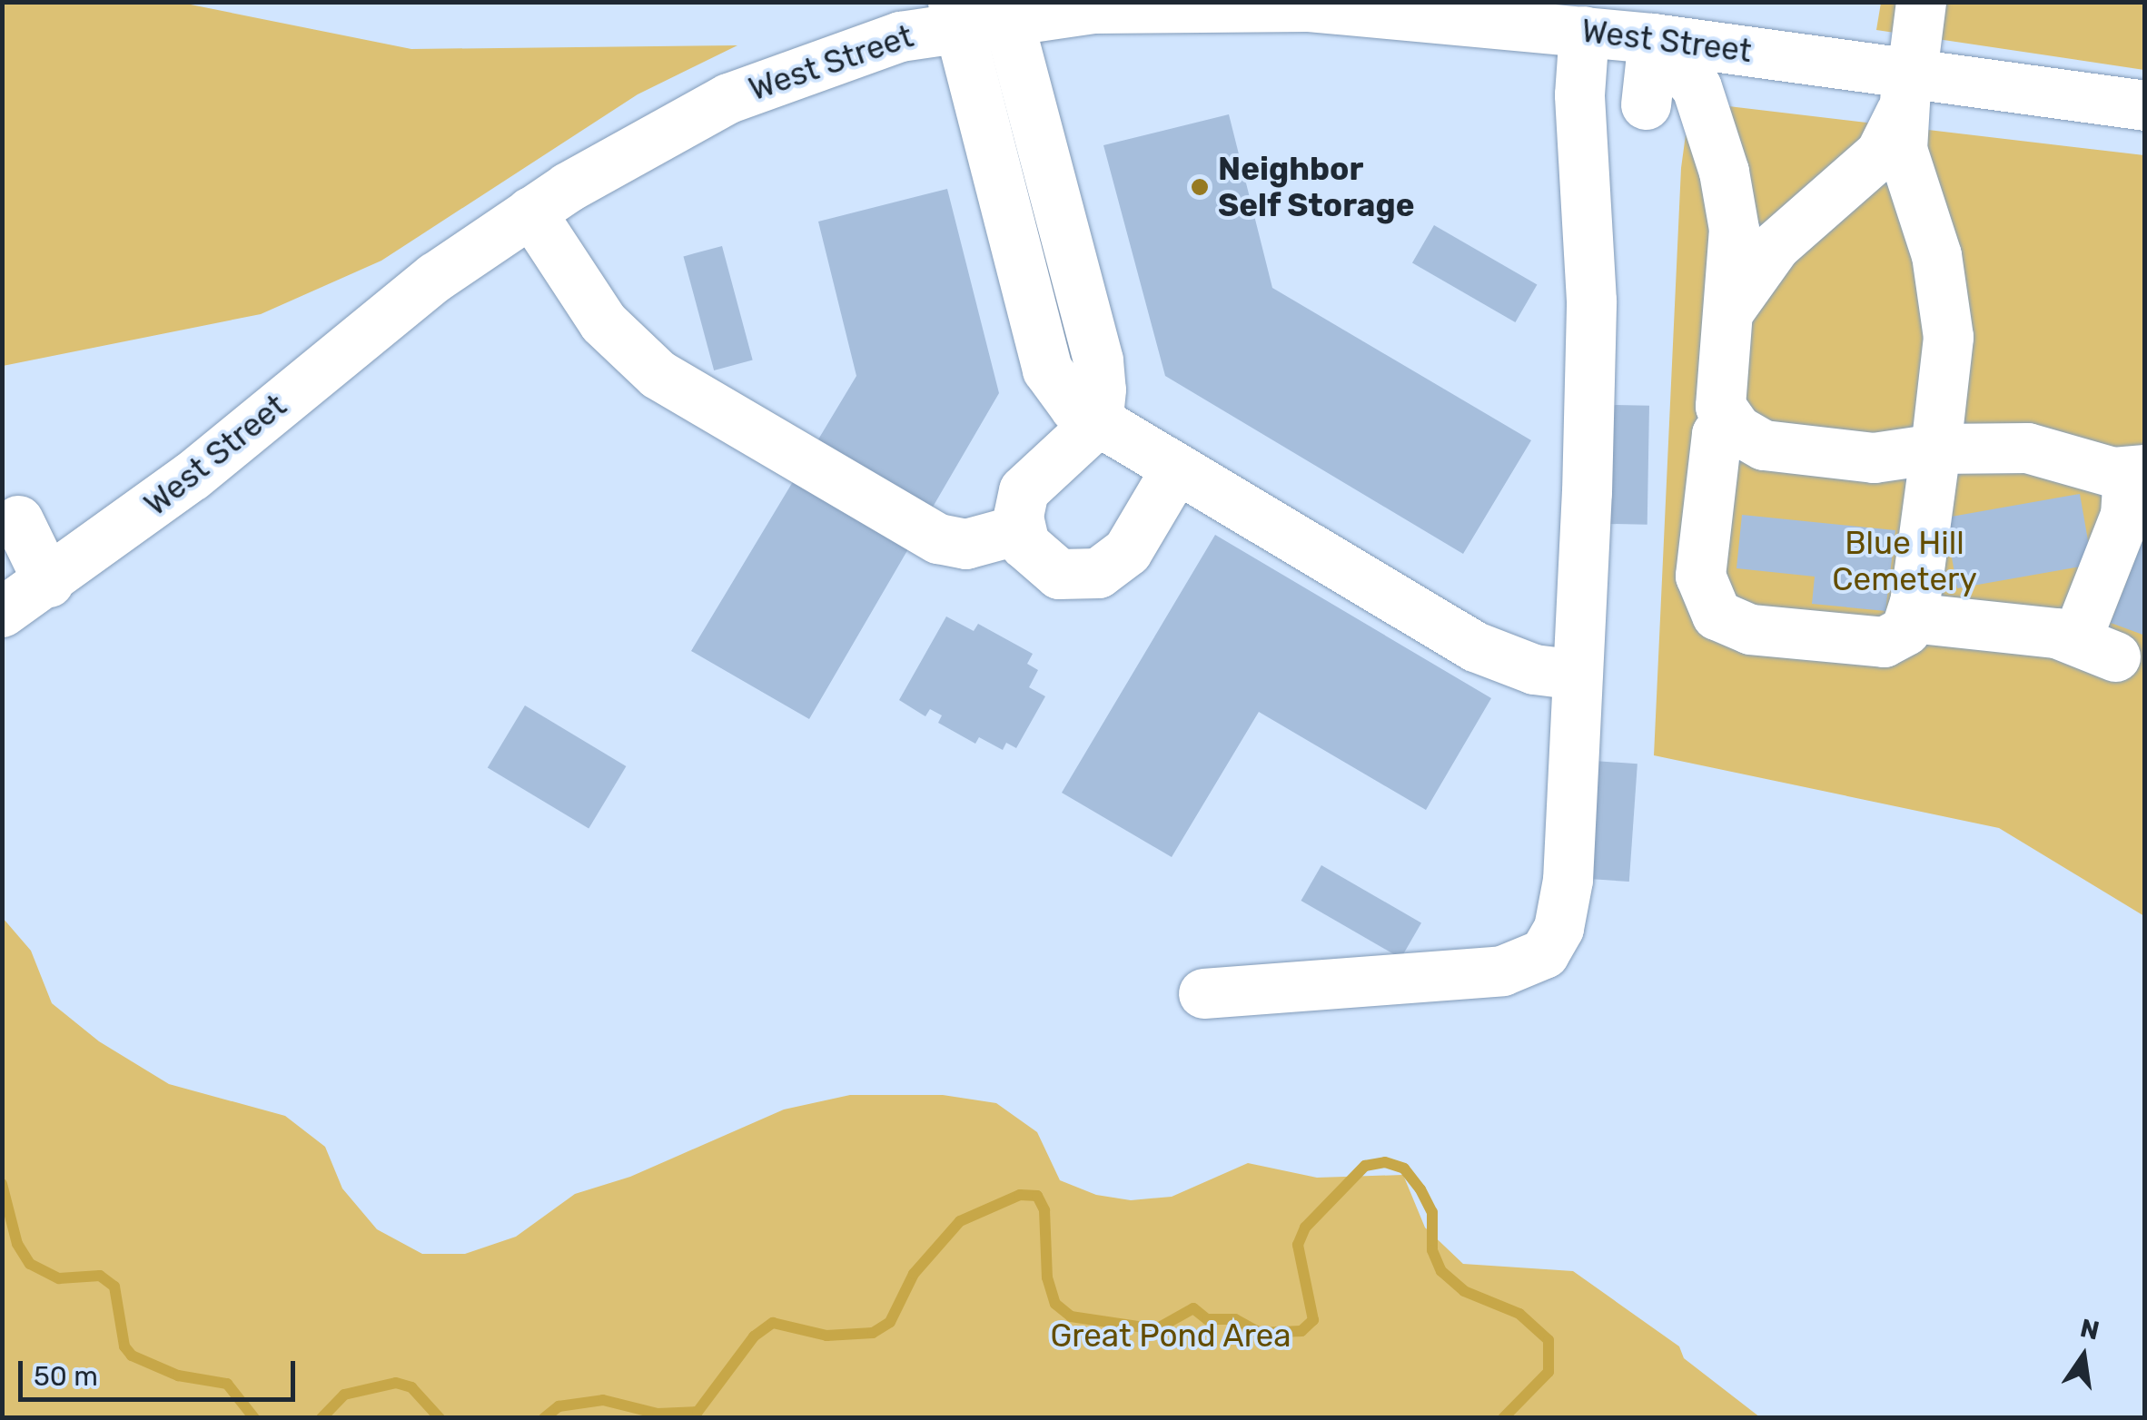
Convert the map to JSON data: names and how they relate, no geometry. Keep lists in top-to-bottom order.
{
  "streets": {
    "main road": ["West Street"]
  },
  "parks": ["Blue Hill Cemetery", "Great Pond Area"],
  "places": ["Neighbor Self Storage"],
  "scale_bar": "50 m",
  "north": "top"
}
